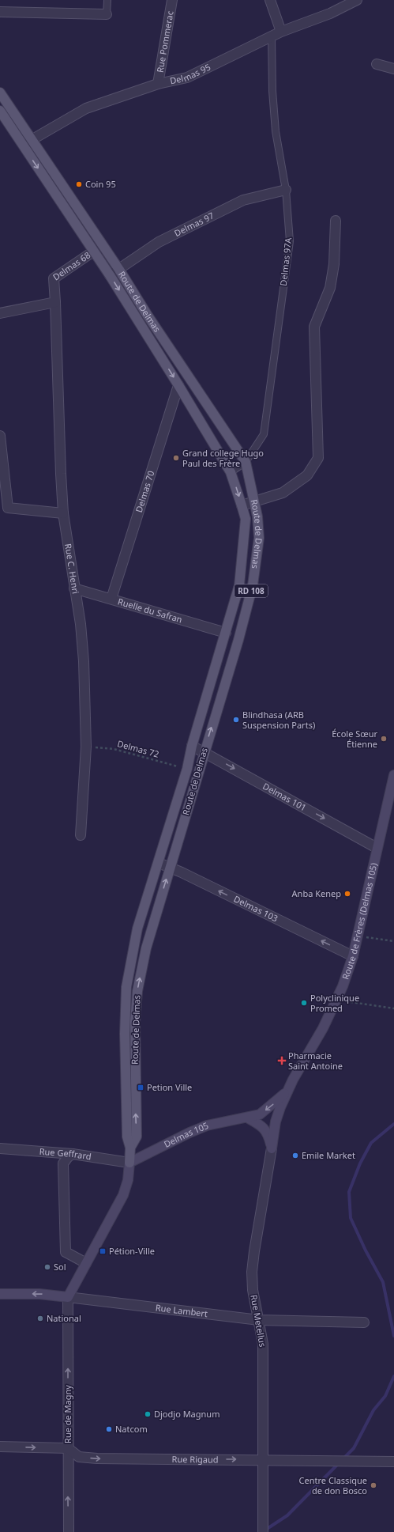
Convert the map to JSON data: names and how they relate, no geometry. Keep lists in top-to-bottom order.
{
  "streets": {
    "main road": [
      "Route de Delmas",
      "RD 108",
      "Route de Frères (Delmas 105)",
      "Delmas 105",
      "Rue Lambert"
    ],
    "street": [
      "Rue Pommerac",
      "Delmas 95",
      "Delmas 97",
      "Delmas 68",
      "Delmas 70",
      "Rue C. Henri",
      "Ruelle du Safran",
      "Delmas 101",
      "Delmas 103",
      "Rue Geffrard",
      "Rue Metellus",
      "Rue de Magny",
      "Rue Rigaud"
    ],
    "lane": ["Delmas 97A"],
    "path": ["Delmas 72"]
  },
  "crossings": [
    ["Rue Pommerac", "Delmas 95"],
    ["Delmas 95", "Delmas 97A"],
    ["Delmas 95", "Route de Delmas"],
    ["Delmas 97", "Delmas 97A"],
    ["Delmas 97", "Route de Delmas"],
    ["Delmas 97A", "Route de Delmas"],
    ["Delmas 68", "Route de Delmas"],
    ["Delmas 68", "Rue C. Henri"],
    ["Route de Delmas", "Delmas 70"],
    ["Route de Delmas", "Ruelle du Safran"],
    ["Route de Delmas", "Delmas 72"],
    ["Route de Delmas", "Delmas 101"],
    ["Route de Delmas", "Delmas 103"],
    ["Route de Delmas", "Delmas 105"],
    ["Route de Delmas", "Rue Geffrard"],
    ["Route de Delmas", "Rue Lambert"],
    ["Route de Delmas", "Rue de Magny"],
    ["Delmas 70", "Ruelle du Safran"],
    ["Rue C. Henri", "Ruelle du Safran"],
    ["Rue C. Henri", "Delmas 72"],
    ["Delmas 101", "Route de Frères (Delmas 105)"],
    ["Delmas 103", "Route de Frères (Delmas 105)"],
    ["Route de Frères (Delmas 105)", "Delmas 105"],
    ["Route de Frères (Delmas 105)", "Rue Metellus"],
    ["Delmas 105", "Rue Geffrard"],
    ["Rue Lambert", "Rue Metellus"],
    ["Rue Lambert", "Rue de Magny"],
    ["Rue Metellus", "Rue Rigaud"],
    ["Rue de Magny", "Rue Rigaud"]
  ],
  "one_way": [
    "Delmas 101",
    "Delmas 103",
    "Rue de Magny",
    "Rue Rigaud"
  ],
  "places": {
    "other": [
      "Coin 95",
      "Grand college Hugo Paul des Frère",
      "Blindhasa (ARB Suspension Parts)",
      "École Sœur Étienne",
      "Anba Kenep",
      "Polyclinique Promed",
      "Emile Market",
      "Sol",
      "National",
      "Djodjo Magnum",
      "Natcom",
      "Centre Classique de don Bosco"
    ],
    "health": ["Pharmacie Saint Antoine"],
    "transit": ["Petion Ville", "Pétion-Ville"]
  }
}
